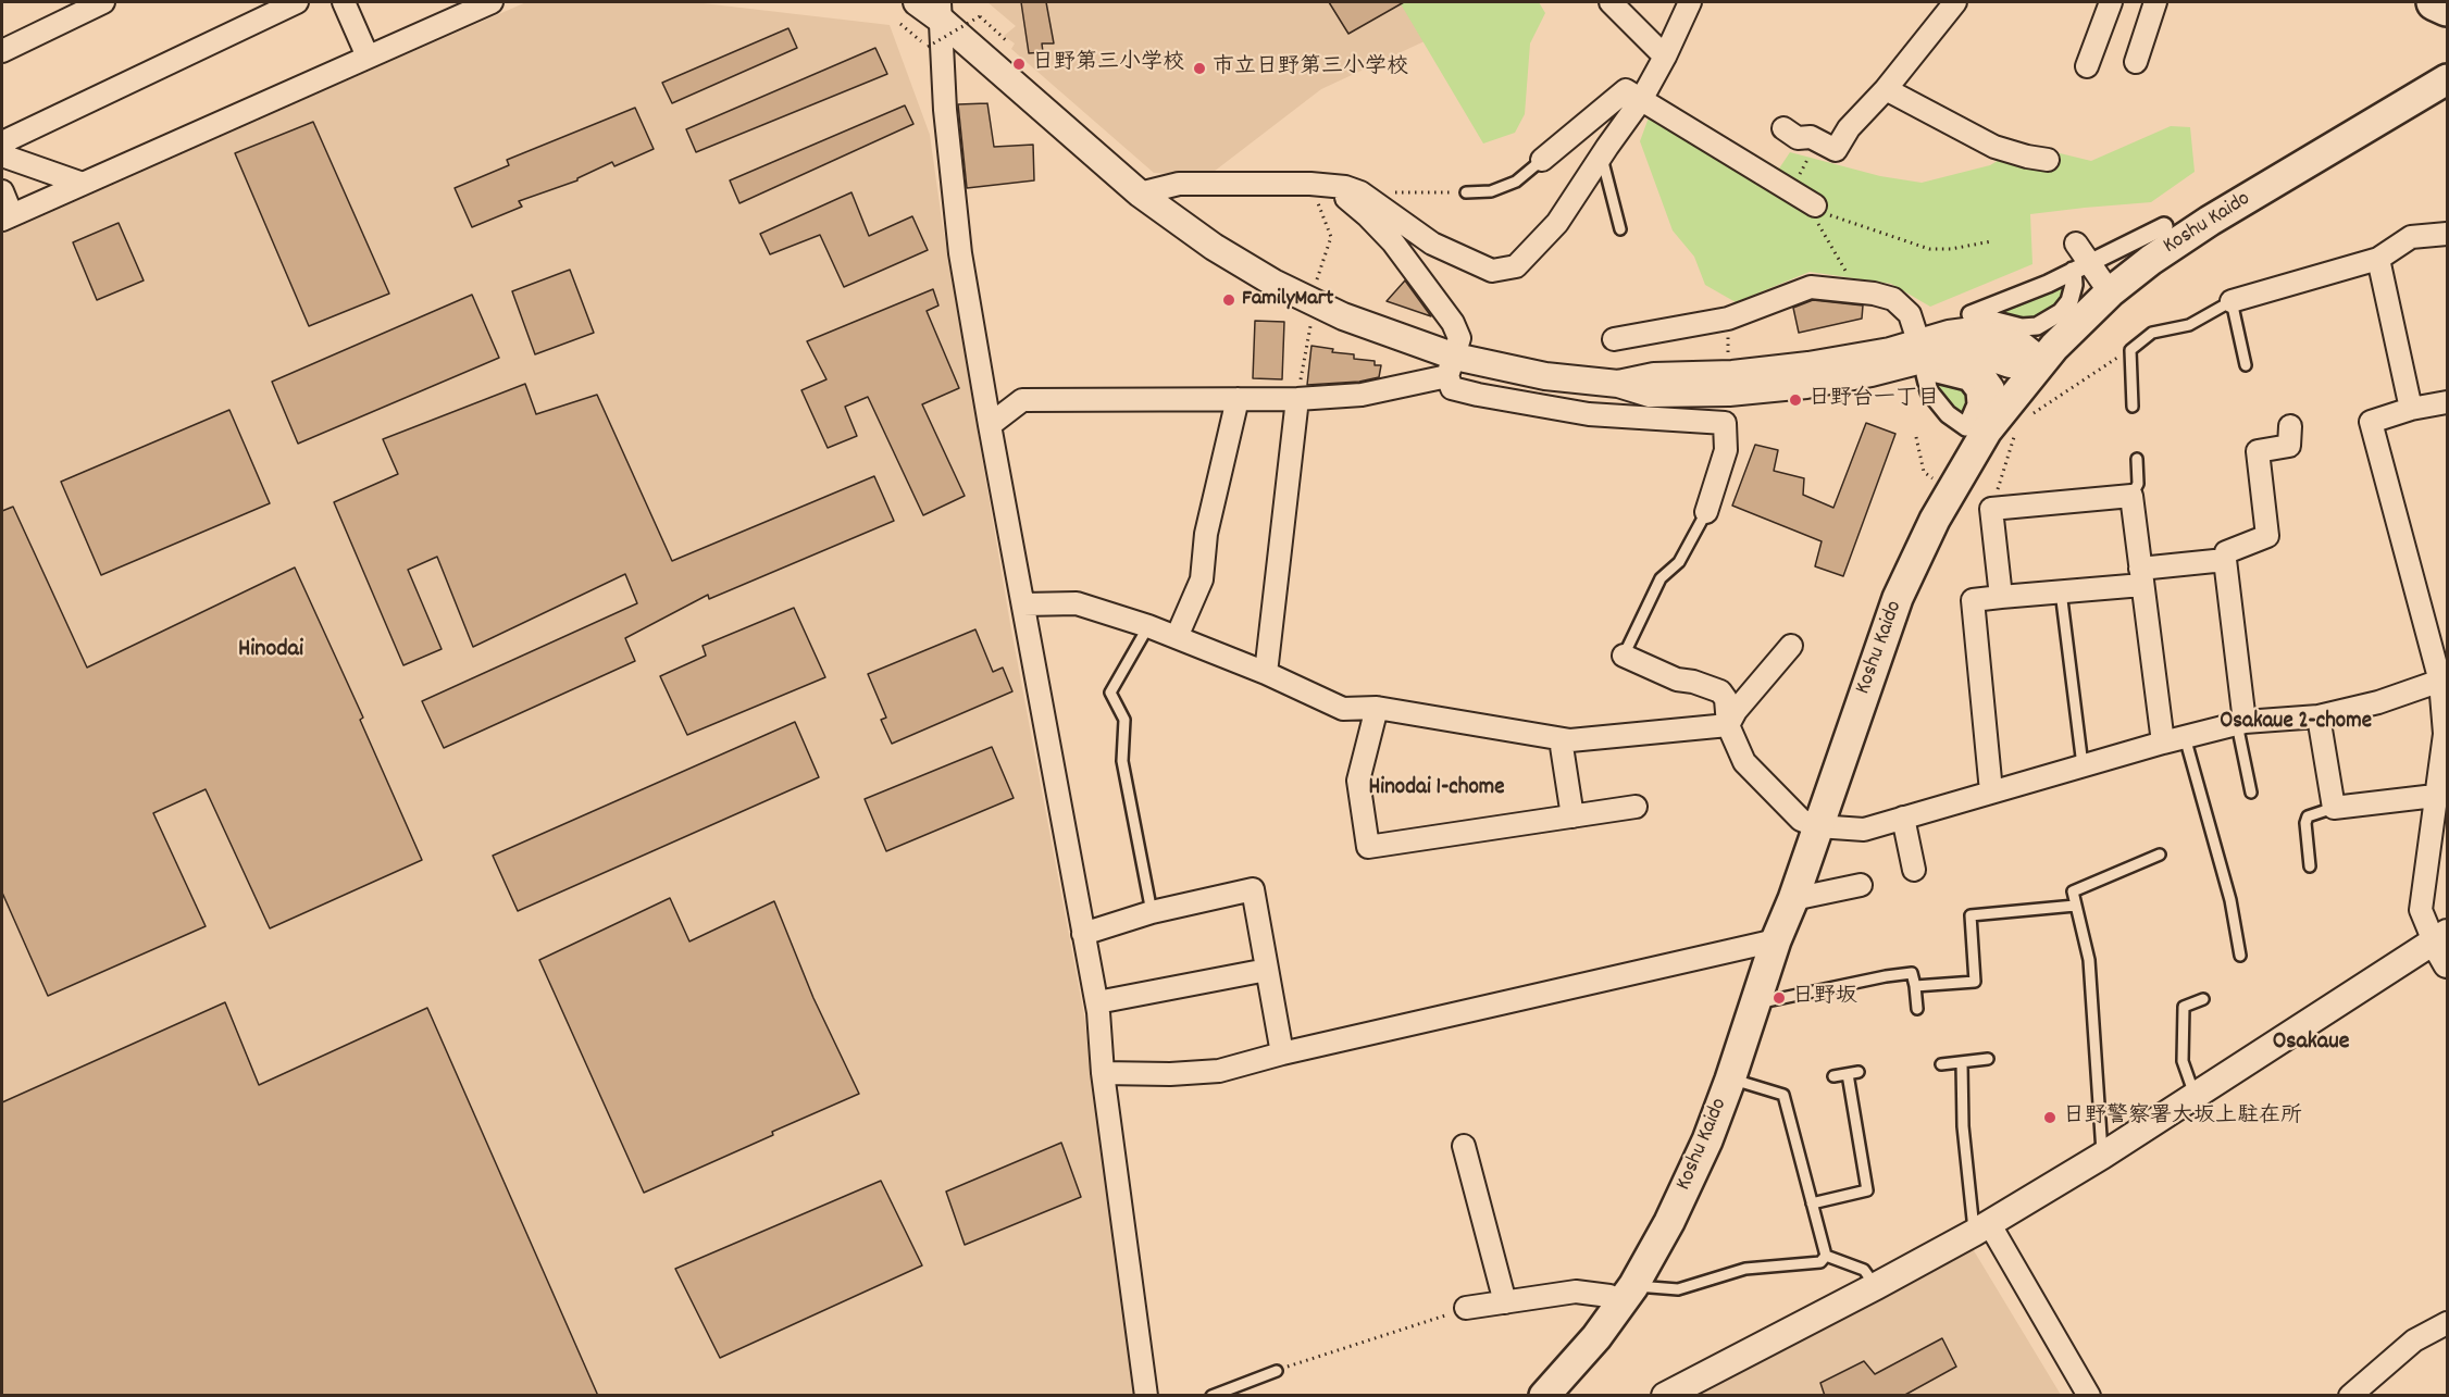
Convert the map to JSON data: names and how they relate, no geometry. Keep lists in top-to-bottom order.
{
  "streets": {
    "main road": ["Koshu Kaido"]
  },
  "districts": [
    "Hinodai",
    "Osakaue 2-chome",
    "Hinodai 1-chome",
    "Osakaue"
  ],
  "places": [
    "日野第三小学校",
    "市立日野第三小学校",
    "FamilyMart",
    "日野台一丁目",
    "日野坂",
    "日野警察署大坂上駐在所"
  ]
}
